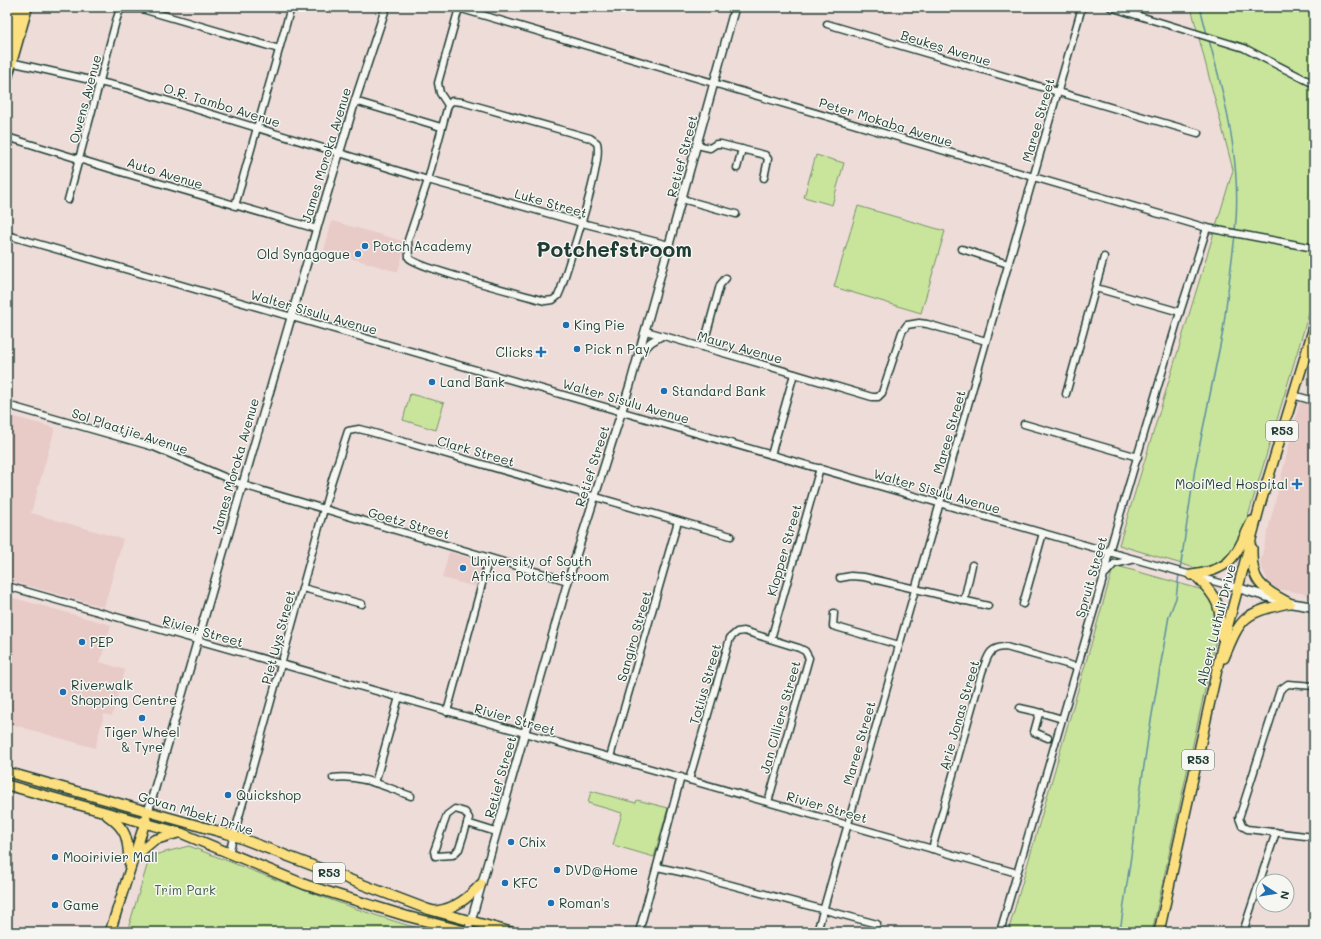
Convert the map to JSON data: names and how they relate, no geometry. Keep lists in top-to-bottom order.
{
  "streets": {
    "main road": [
      "James Moroka Avenue",
      "R53",
      "Albert Luthuli Drive",
      "Govan Mbeki Drive"
    ],
    "street": [
      "Beukes Avenue",
      "Owens Avenue",
      "O.R. Tambo Avenue",
      "Maree Street",
      "Peter Mokaba Avenue",
      "Retief Street",
      "Auto Avenue",
      "Luke Street",
      "Walter Sisulu Avenue",
      "Maury Avenue",
      "Sol Plaatjie Avenue",
      "Clark Street",
      "Goetz Street",
      "Klopper Street",
      "Spruit Street",
      "Rivier Street",
      "Sangiro Street",
      "Piet Uys Street",
      "Totius Street",
      "Arie Jonas Street",
      "Jan Cilliers Street"
    ]
  },
  "crossings": [
    ["Beukes Avenue", "Maree Street"],
    ["Owens Avenue", "O.R. Tambo Avenue"],
    ["Owens Avenue", "Auto Avenue"],
    ["O.R. Tambo Avenue", "James Moroka Avenue"],
    ["O.R. Tambo Avenue", "Luke Street"],
    ["Maree Street", "Peter Mokaba Avenue"],
    ["Maree Street", "Walter Sisulu Avenue"],
    ["Maree Street", "Rivier Street"],
    ["Peter Mokaba Avenue", "Retief Street"],
    ["Peter Mokaba Avenue", "Spruit Street"],
    ["James Moroka Avenue", "Auto Avenue"],
    ["James Moroka Avenue", "Walter Sisulu Avenue"],
    ["James Moroka Avenue", "Sol Plaatjie Avenue"],
    ["James Moroka Avenue", "Goetz Street"],
    ["James Moroka Avenue", "Rivier Street"],
    ["James Moroka Avenue", "Govan Mbeki Drive"],
    ["Retief Street", "Luke Street"],
    ["Retief Street", "Walter Sisulu Avenue"],
    ["Retief Street", "Maury Avenue"],
    ["Retief Street", "Clark Street"],
    ["Retief Street", "Goetz Street"],
    ["Retief Street", "Rivier Street"],
    ["Retief Street", "Govan Mbeki Drive"],
    ["Walter Sisulu Avenue", "Maury Avenue"],
    ["Walter Sisulu Avenue", "Klopper Street"],
    ["Walter Sisulu Avenue", "Spruit Street"],
    ["Walter Sisulu Avenue", "Albert Luthuli Drive"],
    ["Sol Plaatjie Avenue", "Goetz Street"],
    ["Clark Street", "Sangiro Street"],
    ["Clark Street", "Piet Uys Street"],
    ["Goetz Street", "Piet Uys Street"],
    ["Klopper Street", "Totius Street"],
    ["Klopper Street", "Jan Cilliers Street"],
    ["Spruit Street", "Rivier Street"],
    ["Spruit Street", "Arie Jonas Street"],
    ["Rivier Street", "Sangiro Street"],
    ["Rivier Street", "Piet Uys Street"],
    ["Rivier Street", "Totius Street"],
    ["Rivier Street", "Arie Jonas Street"],
    ["Rivier Street", "Jan Cilliers Street"],
    ["Piet Uys Street", "Govan Mbeki Drive"],
    ["Totius Street", "Jan Cilliers Street"]
  ],
  "districts": ["Potchefstroom"],
  "parks": ["Trim Park"],
  "places": {
    "other": [
      "Potch Academy",
      "Old Synagogue",
      "King Pie",
      "Pick n Pay",
      "Land Bank",
      "Standard Bank",
      "University of South Africa Potchefstroom",
      "PEP",
      "Riverwalk Shopping Centre",
      "Tiger Wheel & Tyre",
      "Quickshop",
      "Chix",
      "Mooirivier Mall",
      "DVD@Home",
      "KFC",
      "Roman's",
      "Game"
    ],
    "health": ["Clicks", "MooiMed Hospital"]
  },
  "north": "right"
}
